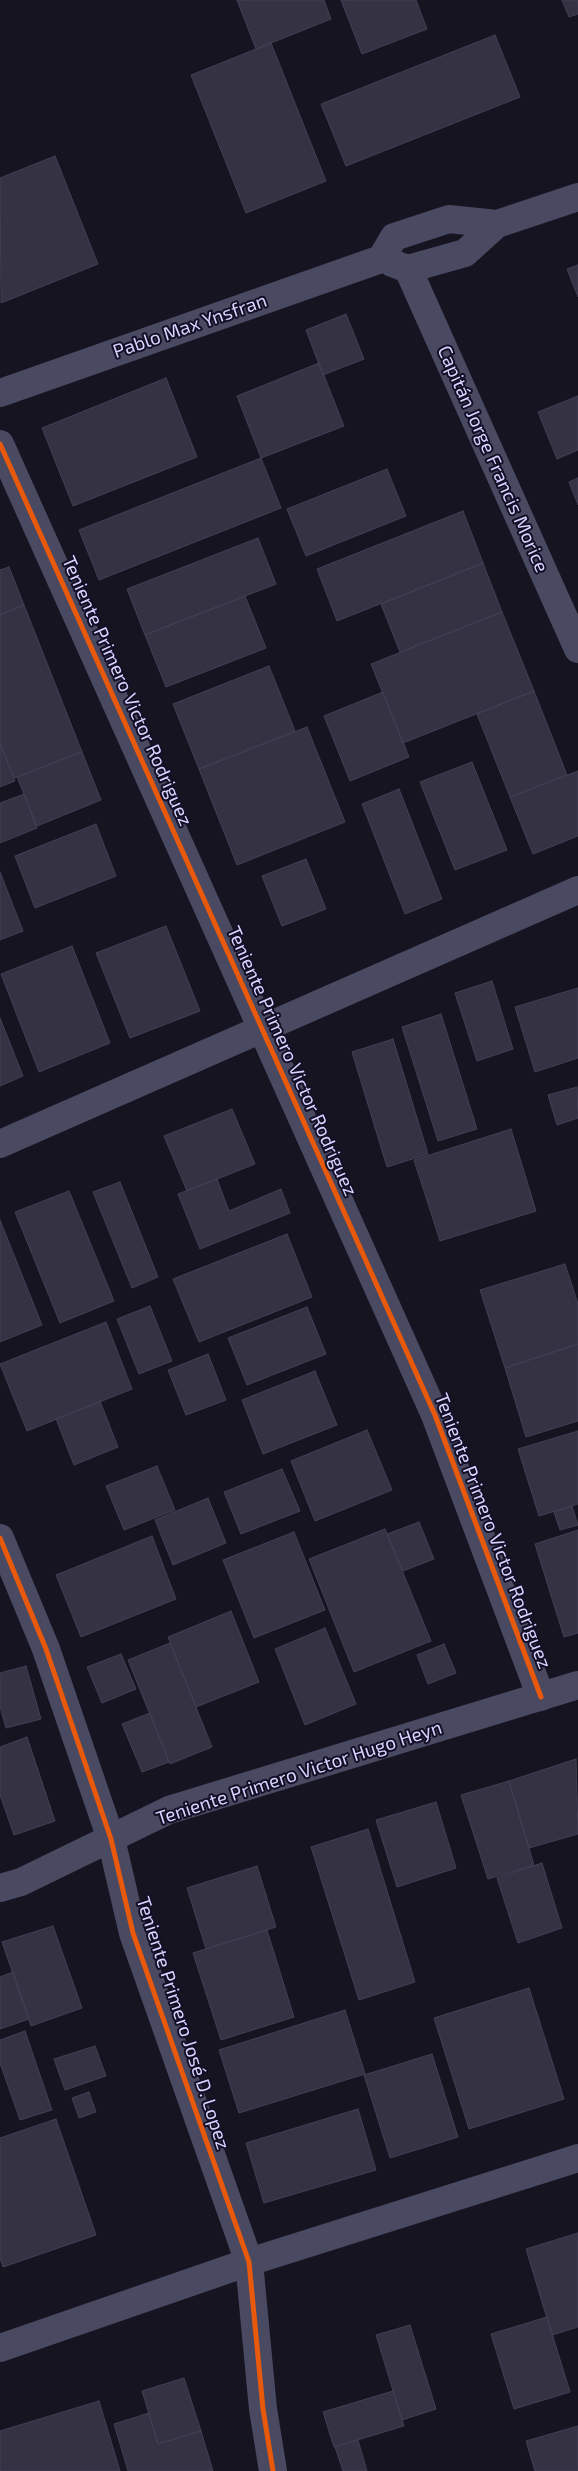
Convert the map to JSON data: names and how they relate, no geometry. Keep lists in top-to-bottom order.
{
  "streets": {
    "street": [
      "Pablo Max Ynsfran",
      "Capitán Jorge Francis Morice",
      "Teniente Primero Victor Rodriguez",
      "Teniente Primero Victor Hugo Heyn",
      "Teniente Primero José D. Lopez"
    ]
  },
  "crossings": [
    ["Teniente Primero Victor Rodriguez", "Teniente Primero Victor Hugo Heyn"],
    ["Teniente Primero Victor Hugo Heyn", "Teniente Primero José D. Lopez"]
  ]
}
